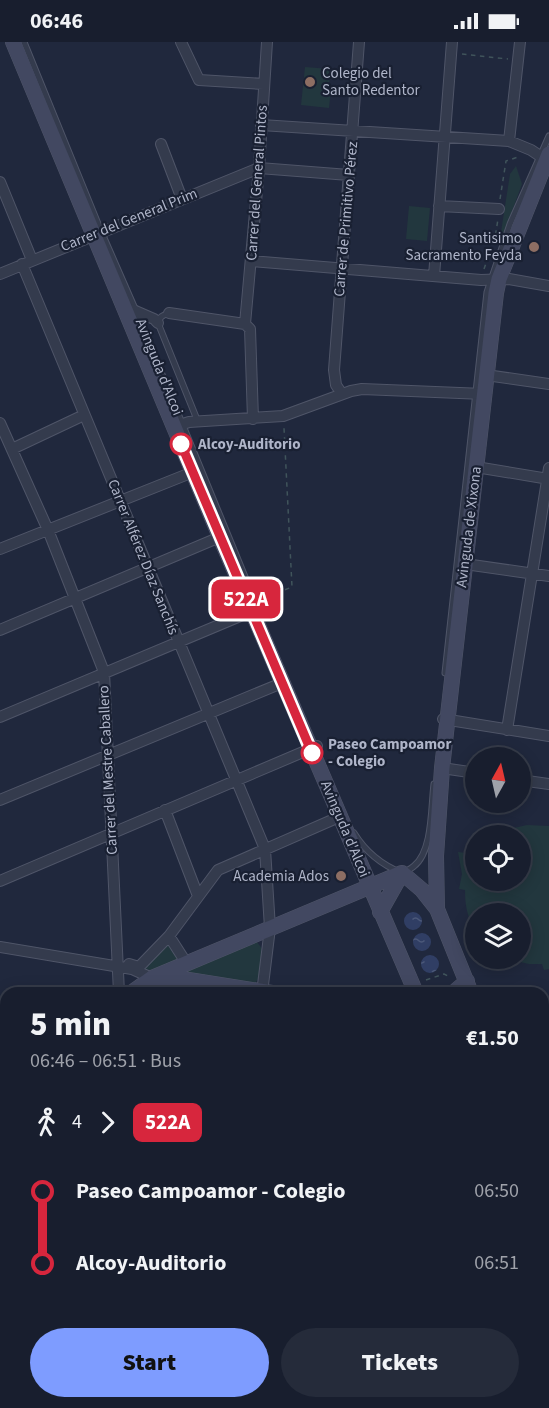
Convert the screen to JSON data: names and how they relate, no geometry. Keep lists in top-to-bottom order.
{
  "streets": {
    "main road": ["Avinguda d'Alcoi", "Avinguda de Xixona"],
    "street": [
      "Carrer del General Pintos",
      "Carrer de Primitivo Pérez",
      "Carrer del General Prim",
      "Carrer Alférez Díaz Sanchís",
      "Carrer del Mestre Caballero"
    ]
  },
  "crossings": [
    ["Carrer del General Pintos", "Carrer del General Prim"],
    ["Carrer del General Prim", "Avinguda d'Alcoi"],
    ["Carrer del General Prim", "Carrer Alférez Díaz Sanchís"],
    ["Avinguda d'Alcoi", "Avinguda de Xixona"]
  ],
  "places": [
    "Colegio del Santo Redentor",
    "Santisimo Sacramento Feyda",
    "Alcoy-Auditorio",
    "Paseo Campoamor - Colegio",
    "Academia Ados"
  ],
  "lines": ["bus line 522A"],
  "north": "top",
  "page": {
    "status": "06:46",
    "on_map": "522A",
    "heading": ["5 min", "06:46 – 06:51 · Bus", "€1.50"],
    "legs": ["4", "522A"],
    "list": [
      {
        "name": "Paseo Campoamor - Colegio",
        "value": "06:50"
      },
      {
        "name": "Alcoy-Auditorio",
        "value": "06:51"
      }
    ],
    "buttons": ["Start", "Tickets"]
  }
}
